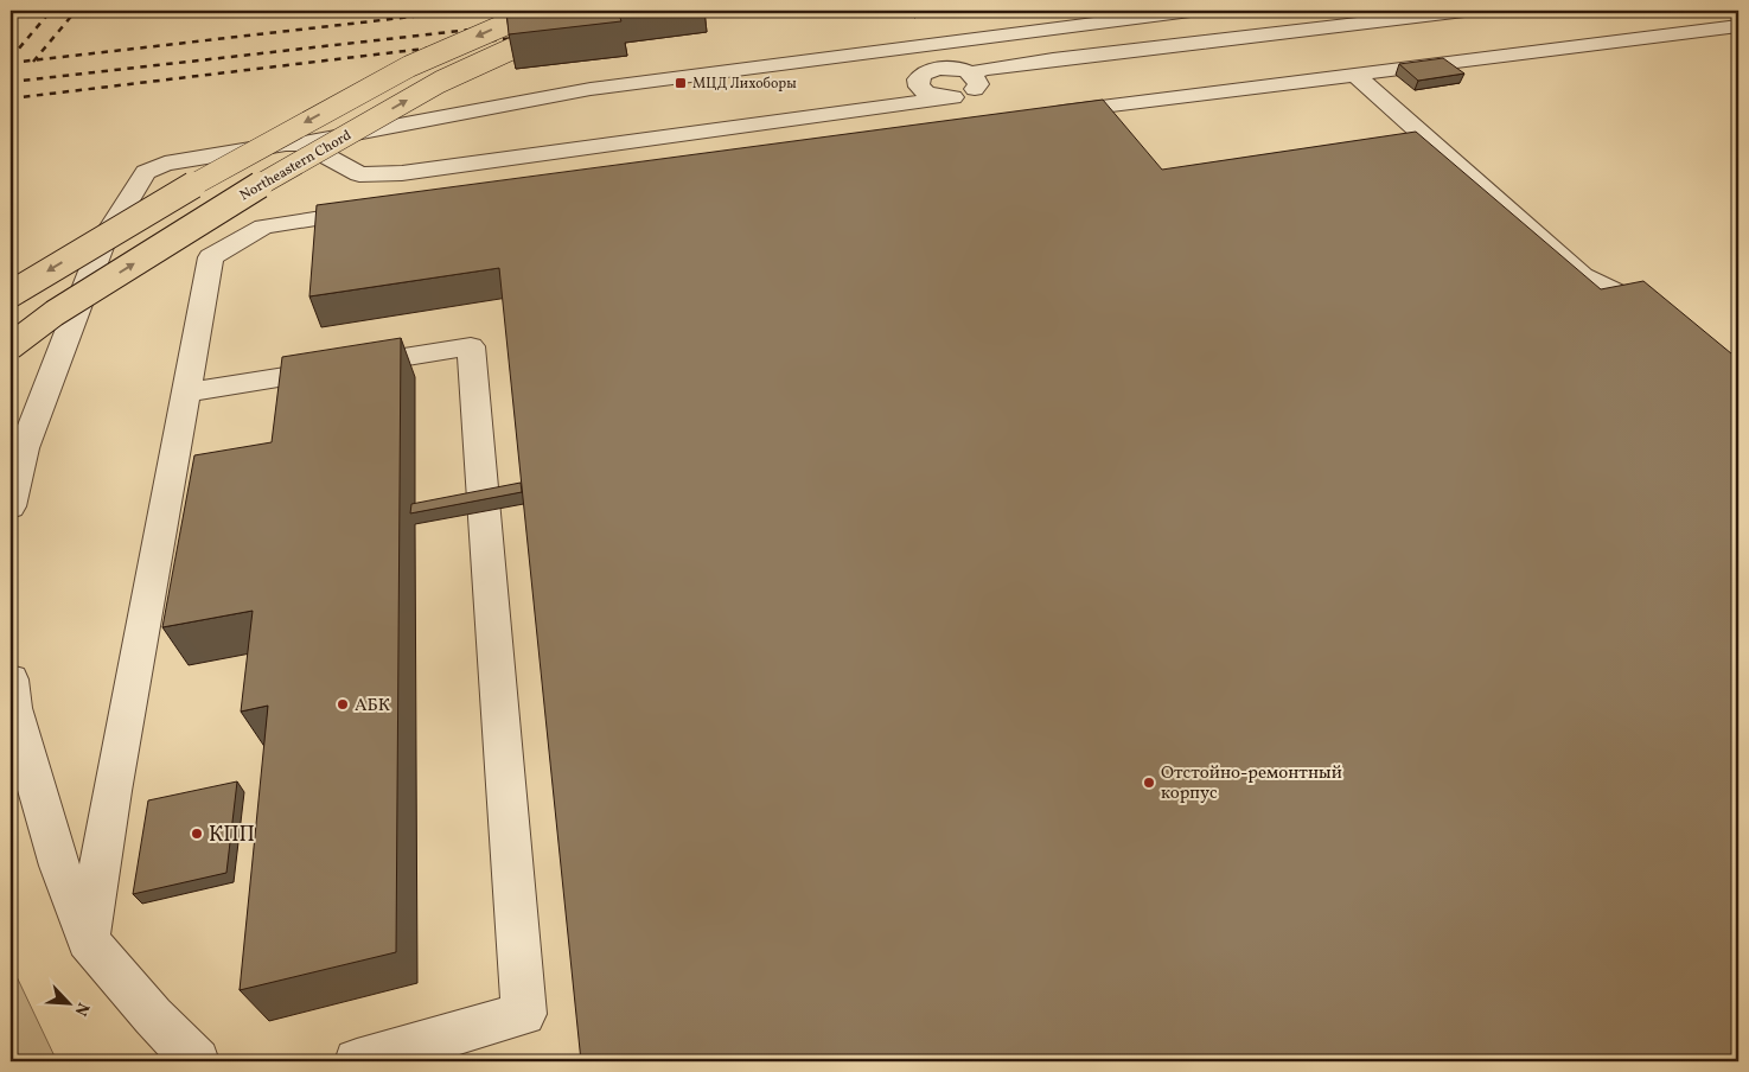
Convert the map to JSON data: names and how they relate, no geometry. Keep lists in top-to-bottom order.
{
  "streets": {
    "main road": ["Northeastern Chord"]
  },
  "places": {
    "transit": ["МЦД Лихоборы"],
    "other": ["АБК", "Отстойно-ремонтный корпус", "КПП"]
  },
  "north": "bottom right"
}
